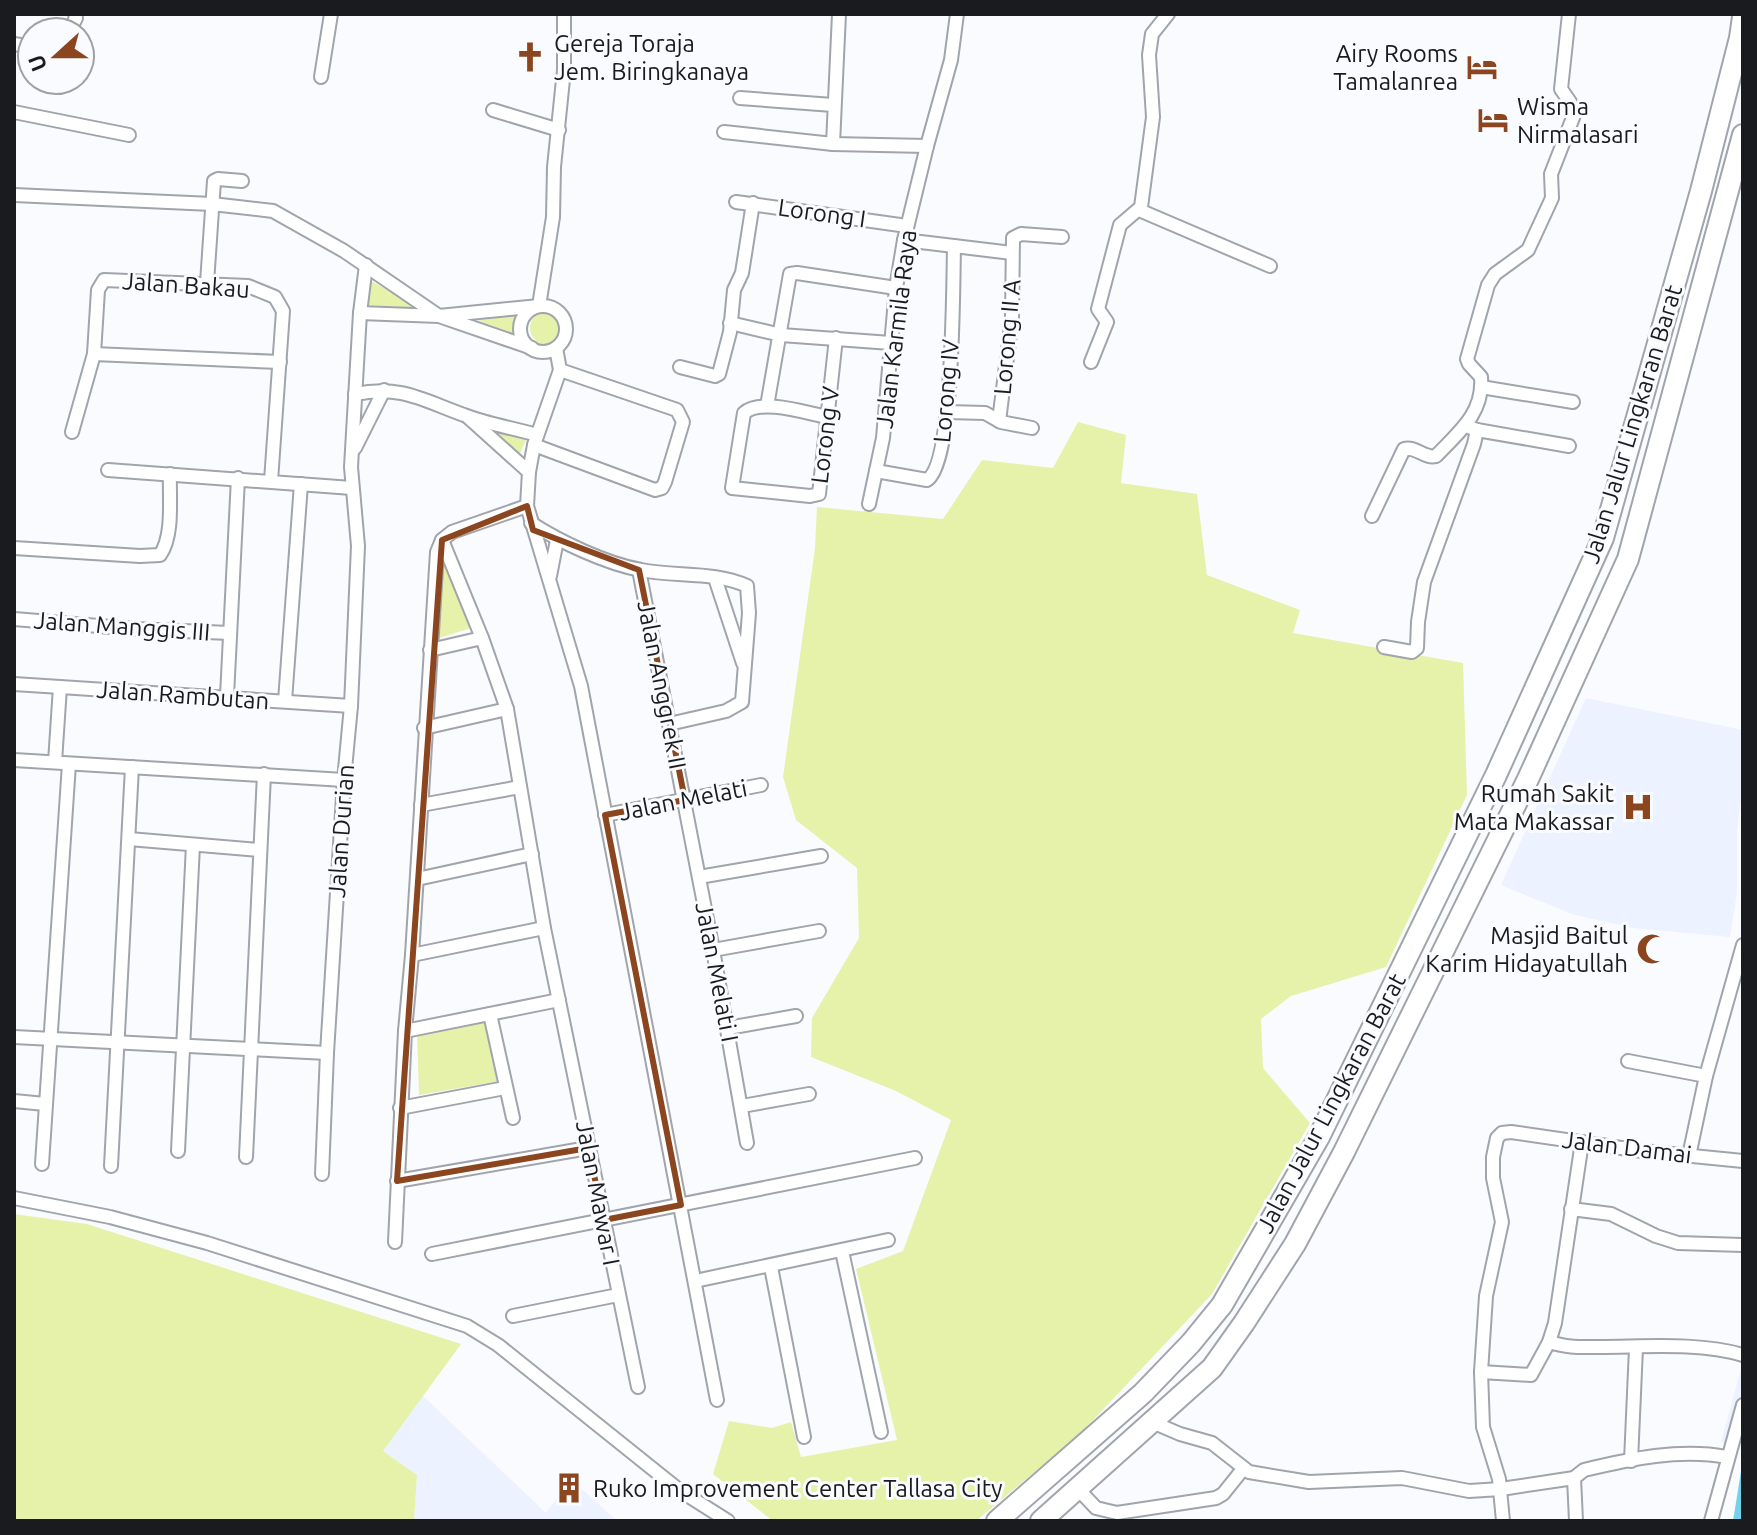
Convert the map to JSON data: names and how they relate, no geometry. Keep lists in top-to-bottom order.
{
  "streets": {
    "main road": ["Jalan Jalur Lingkaran Barat"],
    "street": [
      "Lorong I",
      "Jalan Bakau",
      "Jalan Karmila Raya",
      "Lorong II A",
      "Lorong IV",
      "Lorong V",
      "Jalan Manggis III",
      "Jalan Anggrek II",
      "Jalan Rambutan",
      "Jalan Melati",
      "Jalan Durian",
      "Jalan Melati I",
      "Jalan Damai",
      "Jalan Mawar I"
    ]
  },
  "crossings": [
    ["Lorong I", "Jalan Karmila Raya"],
    ["Lorong I", "Lorong II A"],
    ["Lorong I", "Lorong IV"],
    ["Jalan Karmila Raya", "Lorong IV"],
    ["Jalan Anggrek II", "Jalan Melati"],
    ["Jalan Anggrek II", "Jalan Melati I"],
    ["Jalan Rambutan", "Jalan Durian"],
    ["Jalan Melati", "Jalan Melati I"]
  ],
  "places": {
    "church": ["Gereja Toraja Jem. Biringkanaya"],
    "hotel": ["Airy Rooms Tamalanrea", "Wisma Nirmalasari"],
    "hospital": ["Rumah Sakit Mata Makassar"],
    "mosque": ["Masjid Baitul Karim Hidayatullah"],
    "building": ["Ruko Improvement Center Tallasa City"]
  },
  "north": "left"
}
